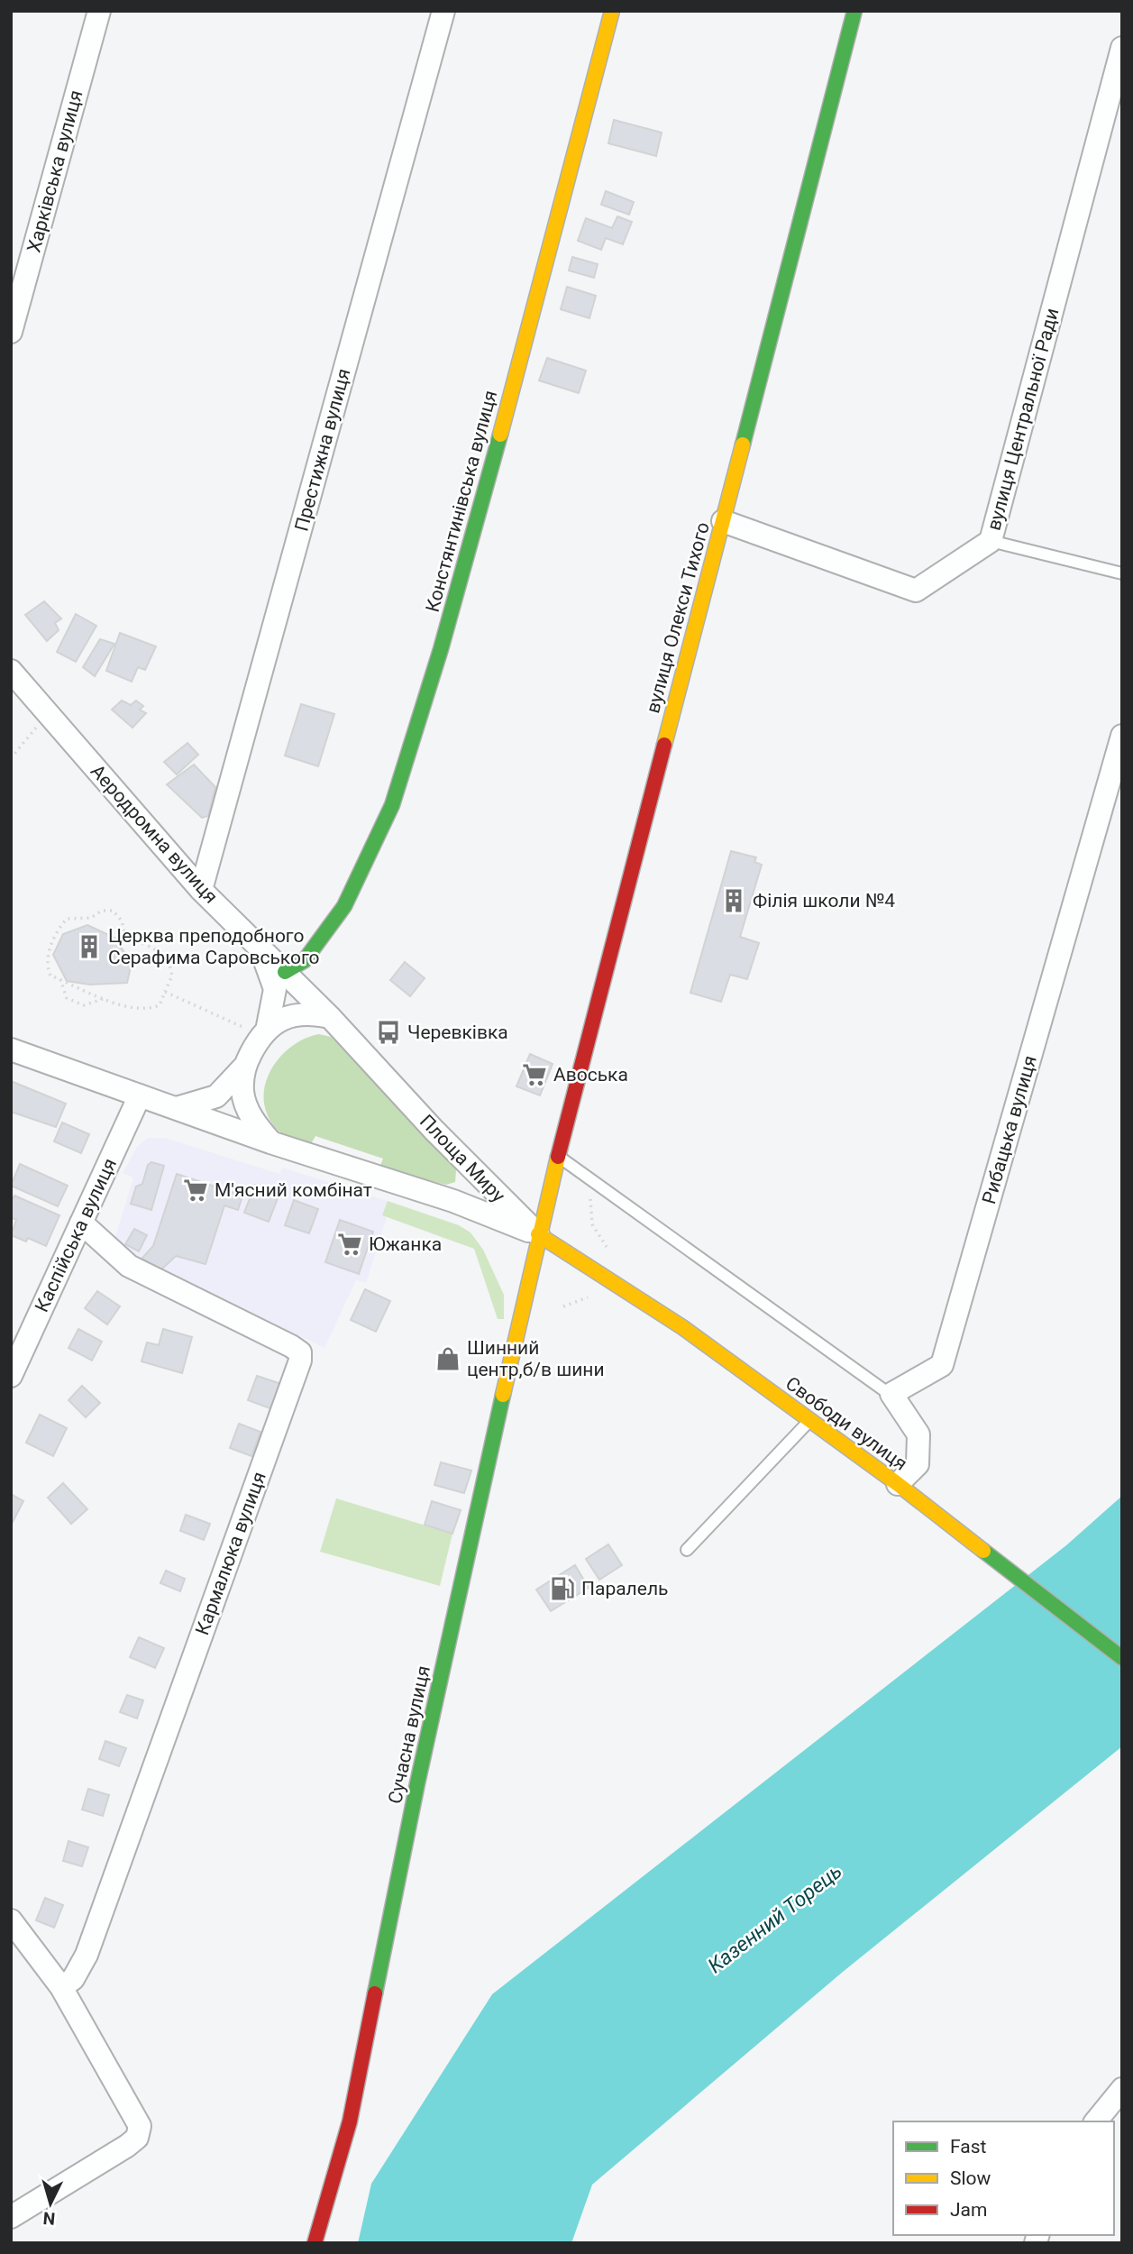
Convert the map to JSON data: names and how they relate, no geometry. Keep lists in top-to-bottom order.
{
  "streets": {
    "main road": [
      "Констянтинівська вулиця",
      "вулиця Олекси Тихого",
      "Свободи вулиця",
      "Сучасна вулиця"
    ],
    "street": [
      "Харківська вулиця",
      "вулиця Центральної Ради",
      "Престижна вулиця",
      "Аеродромна вулиця",
      "Рибацька вулиця",
      "Площа Миру",
      "Каспійська вулиця",
      "Кармалюка вулиця"
    ]
  },
  "crossings": [
    ["вулиця Центральної Ради", "вулиця Олекси Тихого"],
    ["Престижна вулиця", "Аеродромна вулиця"],
    ["Констянтинівська вулиця", "Аеродромна вулиця"],
    ["вулиця Олекси Тихого", "Площа Миру"],
    ["вулиця Олекси Тихого", "Свободи вулиця"],
    ["вулиця Олекси Тихого", "Сучасна вулиця"],
    ["Аеродромна вулиця", "Площа Миру"],
    ["Площа Миру", "Каспійська вулиця"],
    ["Площа Миру", "Свободи вулиця"],
    ["Площа Миру", "Сучасна вулиця"],
    ["Каспійська вулиця", "Кармалюка вулиця"],
    ["Свободи вулиця", "Сучасна вулиця"]
  ],
  "water": ["Казенний Торець"],
  "places": {
    "building": ["Філія школи №4", "Церква преподобного Серафима Саровського"],
    "bus stop": ["Черевківка"],
    "supermarket": ["Авоська", "М'ясний комбінат", "Южанка"],
    "shop": ["Шинний центр,б/в шини"],
    "fuel station": ["Паралель"]
  },
  "legend": ["Fast", "Slow", "Jam"],
  "north": "bottom"
}
